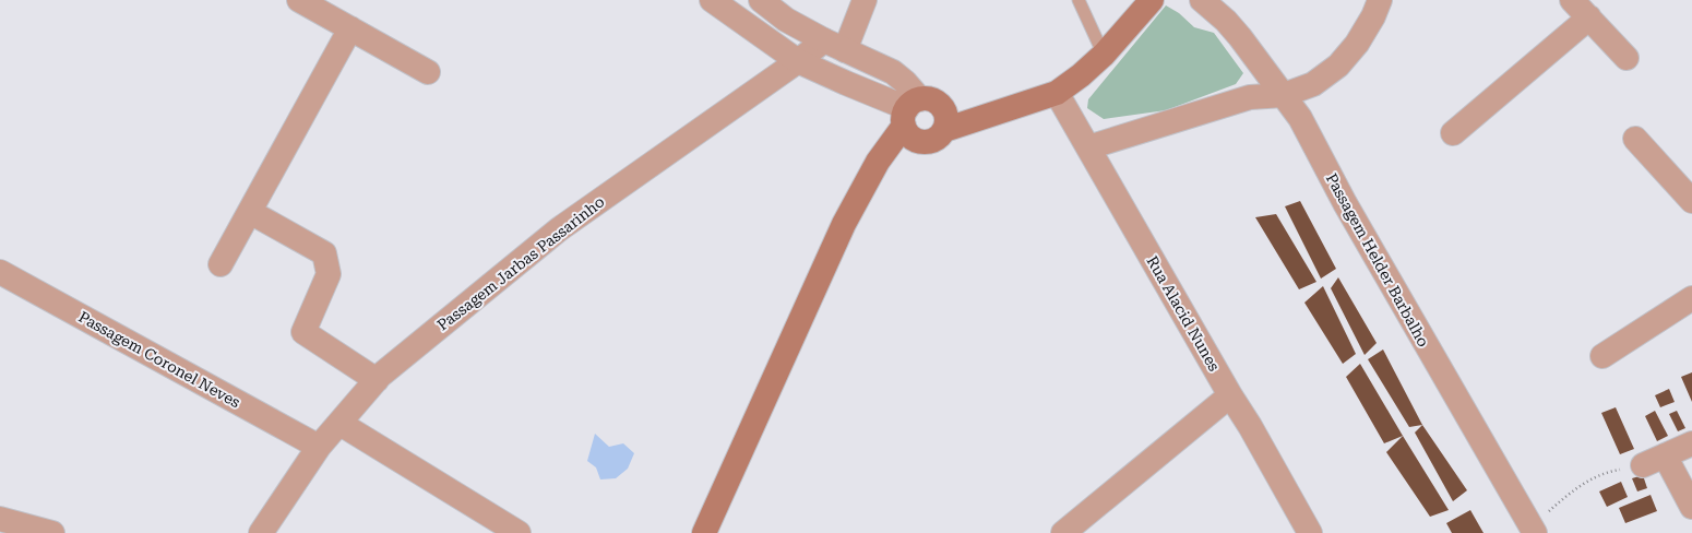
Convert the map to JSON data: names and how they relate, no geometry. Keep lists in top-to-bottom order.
{
  "streets": {
    "street": [
      "Passagem Helder Barbalho",
      "Passagem Jarbas Passarinho",
      "Rua Alacid Nunes",
      "Passagem Coronel Neves"
    ]
  },
  "crossings": [
    ["Passagem Jarbas Passarinho", "Passagem Coronel Neves"]
  ]
}
